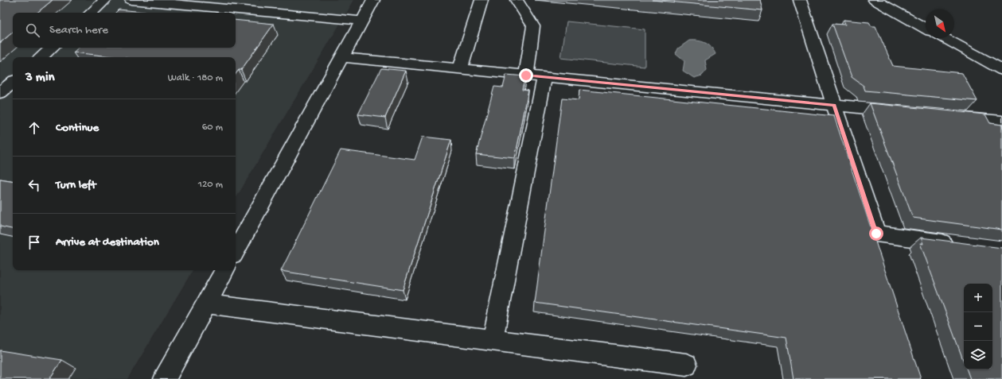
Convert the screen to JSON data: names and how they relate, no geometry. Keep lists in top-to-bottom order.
{
  "north": "bottom right",
  "page": {
    "search": "Search here",
    "heading": ["3 min", "Walk · 180 m"],
    "list": [
      ["Continue", "60 m"],
      ["Turn left", "120 m"],
      "Arrive at destination"
    ],
    "map_buttons": ["+", "−"]
  }
}
